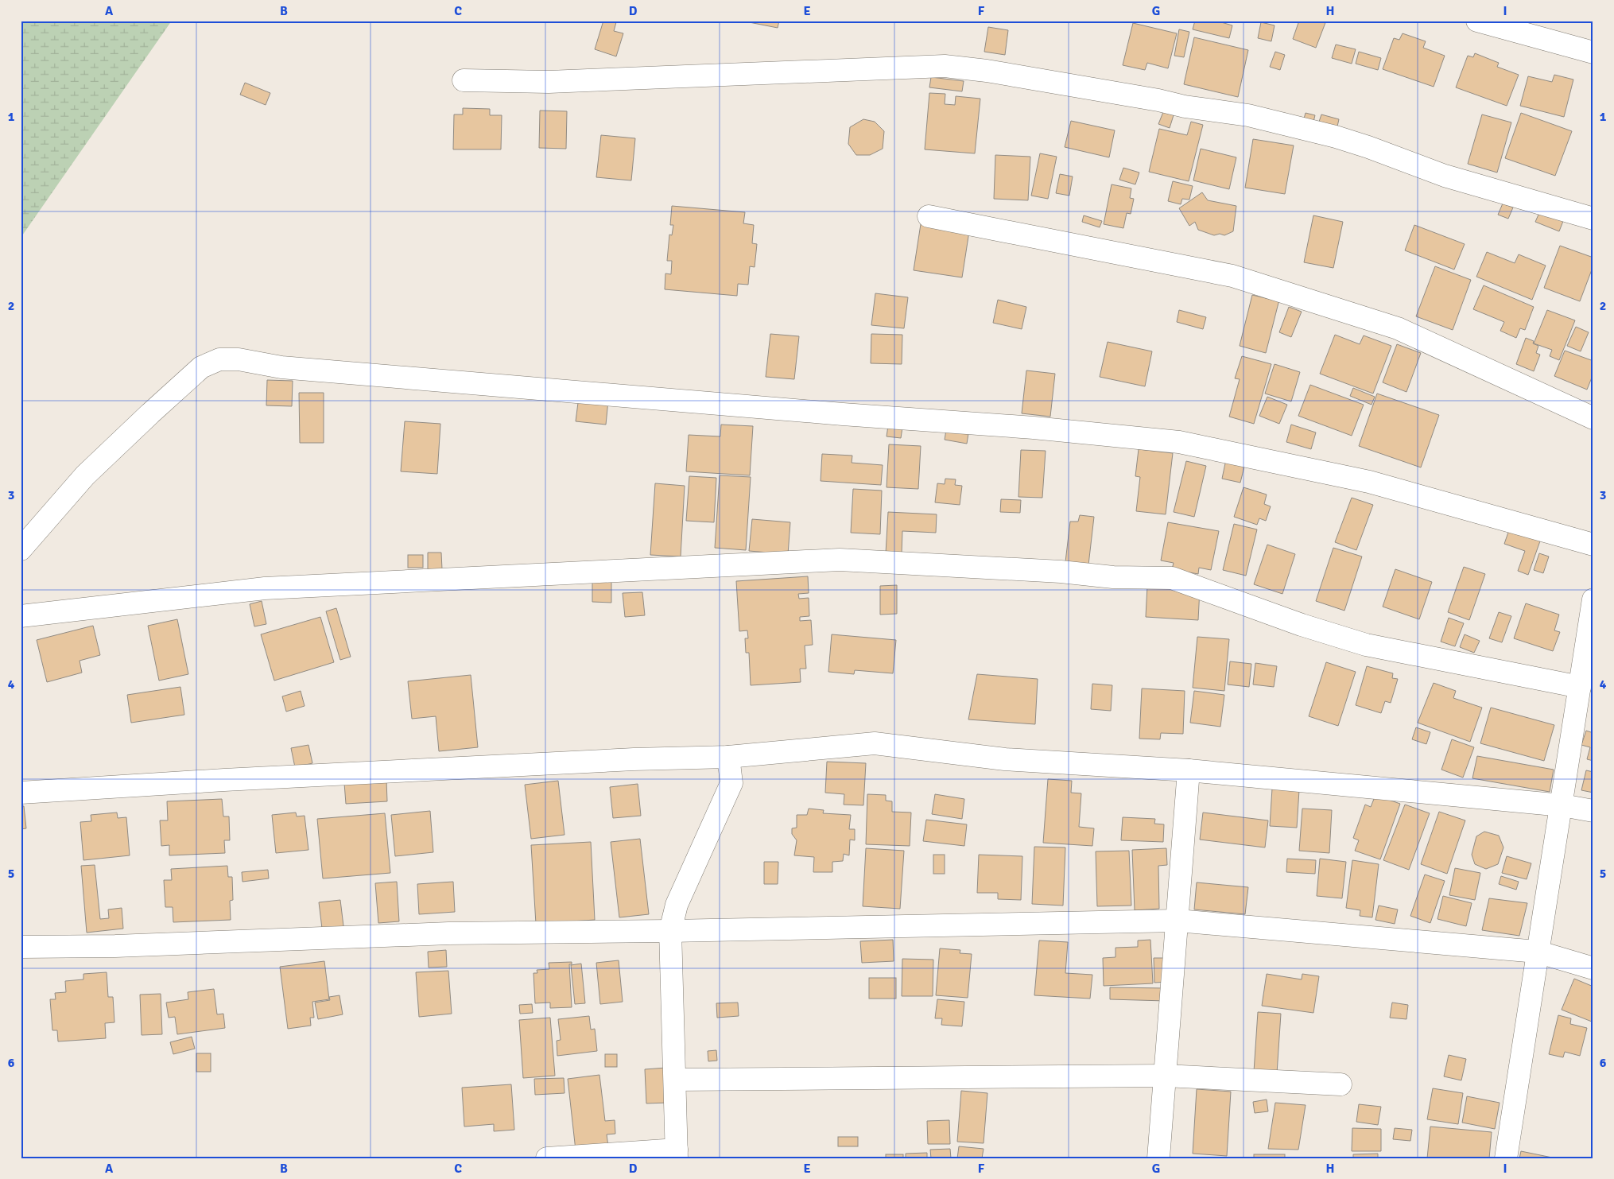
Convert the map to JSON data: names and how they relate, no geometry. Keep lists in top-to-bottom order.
{
  "grid": {
    "columns": [
      "A",
      "B",
      "C",
      "D",
      "E",
      "F",
      "G",
      "H",
      "I"
    ],
    "rows": [
      "1",
      "2",
      "3",
      "4",
      "5",
      "6"
    ]
  }
}
